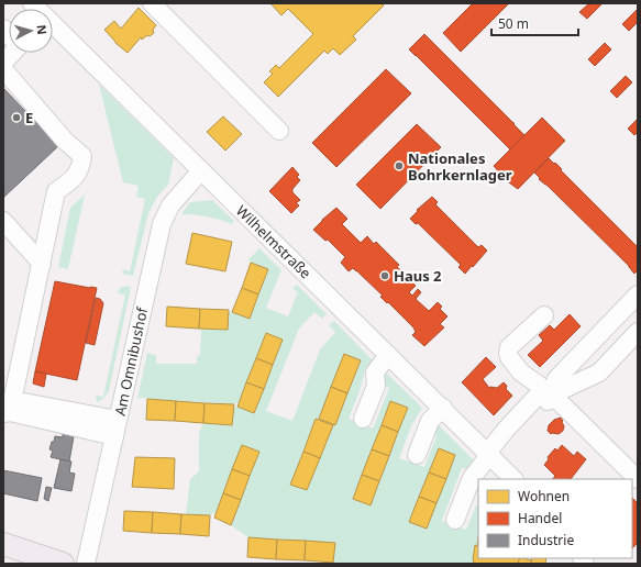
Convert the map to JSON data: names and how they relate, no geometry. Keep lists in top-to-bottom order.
{
  "streets": {
    "street": ["Wilhelmstraße", "Am Omnibushof"]
  },
  "crossings": [
    ["Wilhelmstraße", "Am Omnibushof"]
  ],
  "places": ["E", "Nationales Bohrkernlager", "Haus 2"],
  "legend": ["Wohnen", "Handel", "Industrie"],
  "scale_bar": "50 m",
  "north": "right"
}
